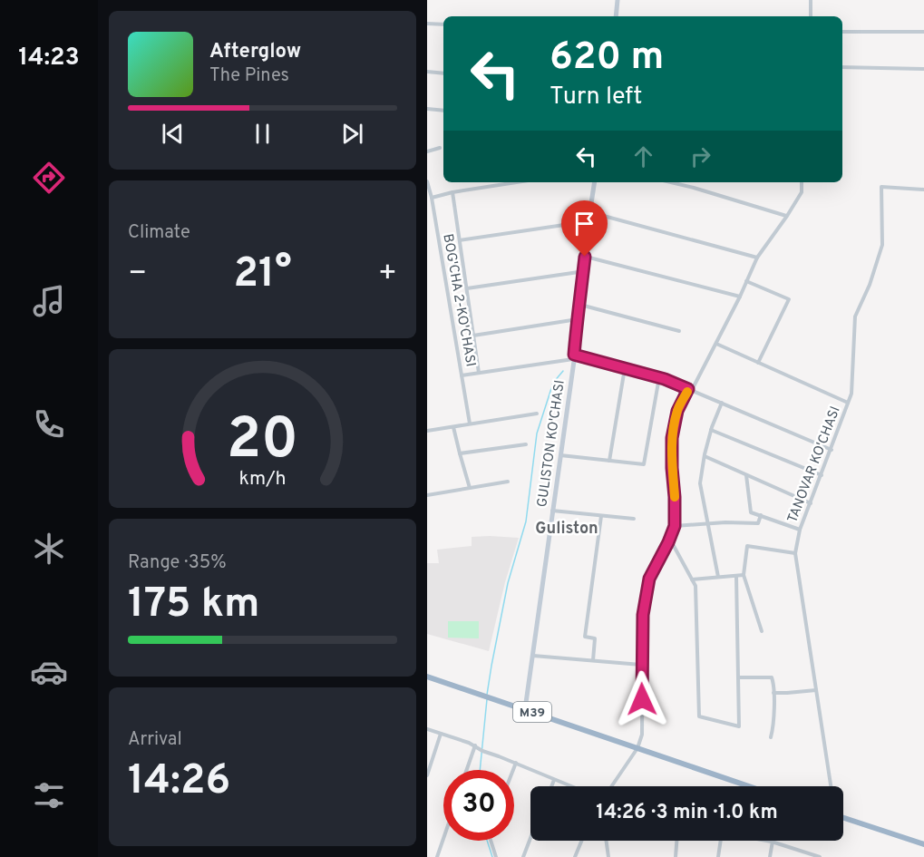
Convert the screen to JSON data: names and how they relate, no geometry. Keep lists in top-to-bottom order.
{
  "streets": {
    "highway": ["M39"],
    "main road": ["GULISTON KO'CHASI"],
    "street": ["BOG'CHA 2-KO'CHASI", "TANOVAR KO'CHASI"]
  },
  "crossings": [
    ["GULISTON KO'CHASI", "M39"]
  ],
  "districts": ["Guliston"],
  "page": {
    "tabs": "14:23",
    "turn": ["620 m", "Turn left"],
    "song": ["Afterglow", "The Pines"],
    "tile": [
      "Climate",
      ["Range · 35%", "175 km"],
      ["Arrival", "14:26"]
    ],
    "heat": ["−", "21°", "+"],
    "limit": "30",
    "trip": "14:26 · 3 min · 1.0 km",
    "gauge": ["20", "km/h"]
  }
}
